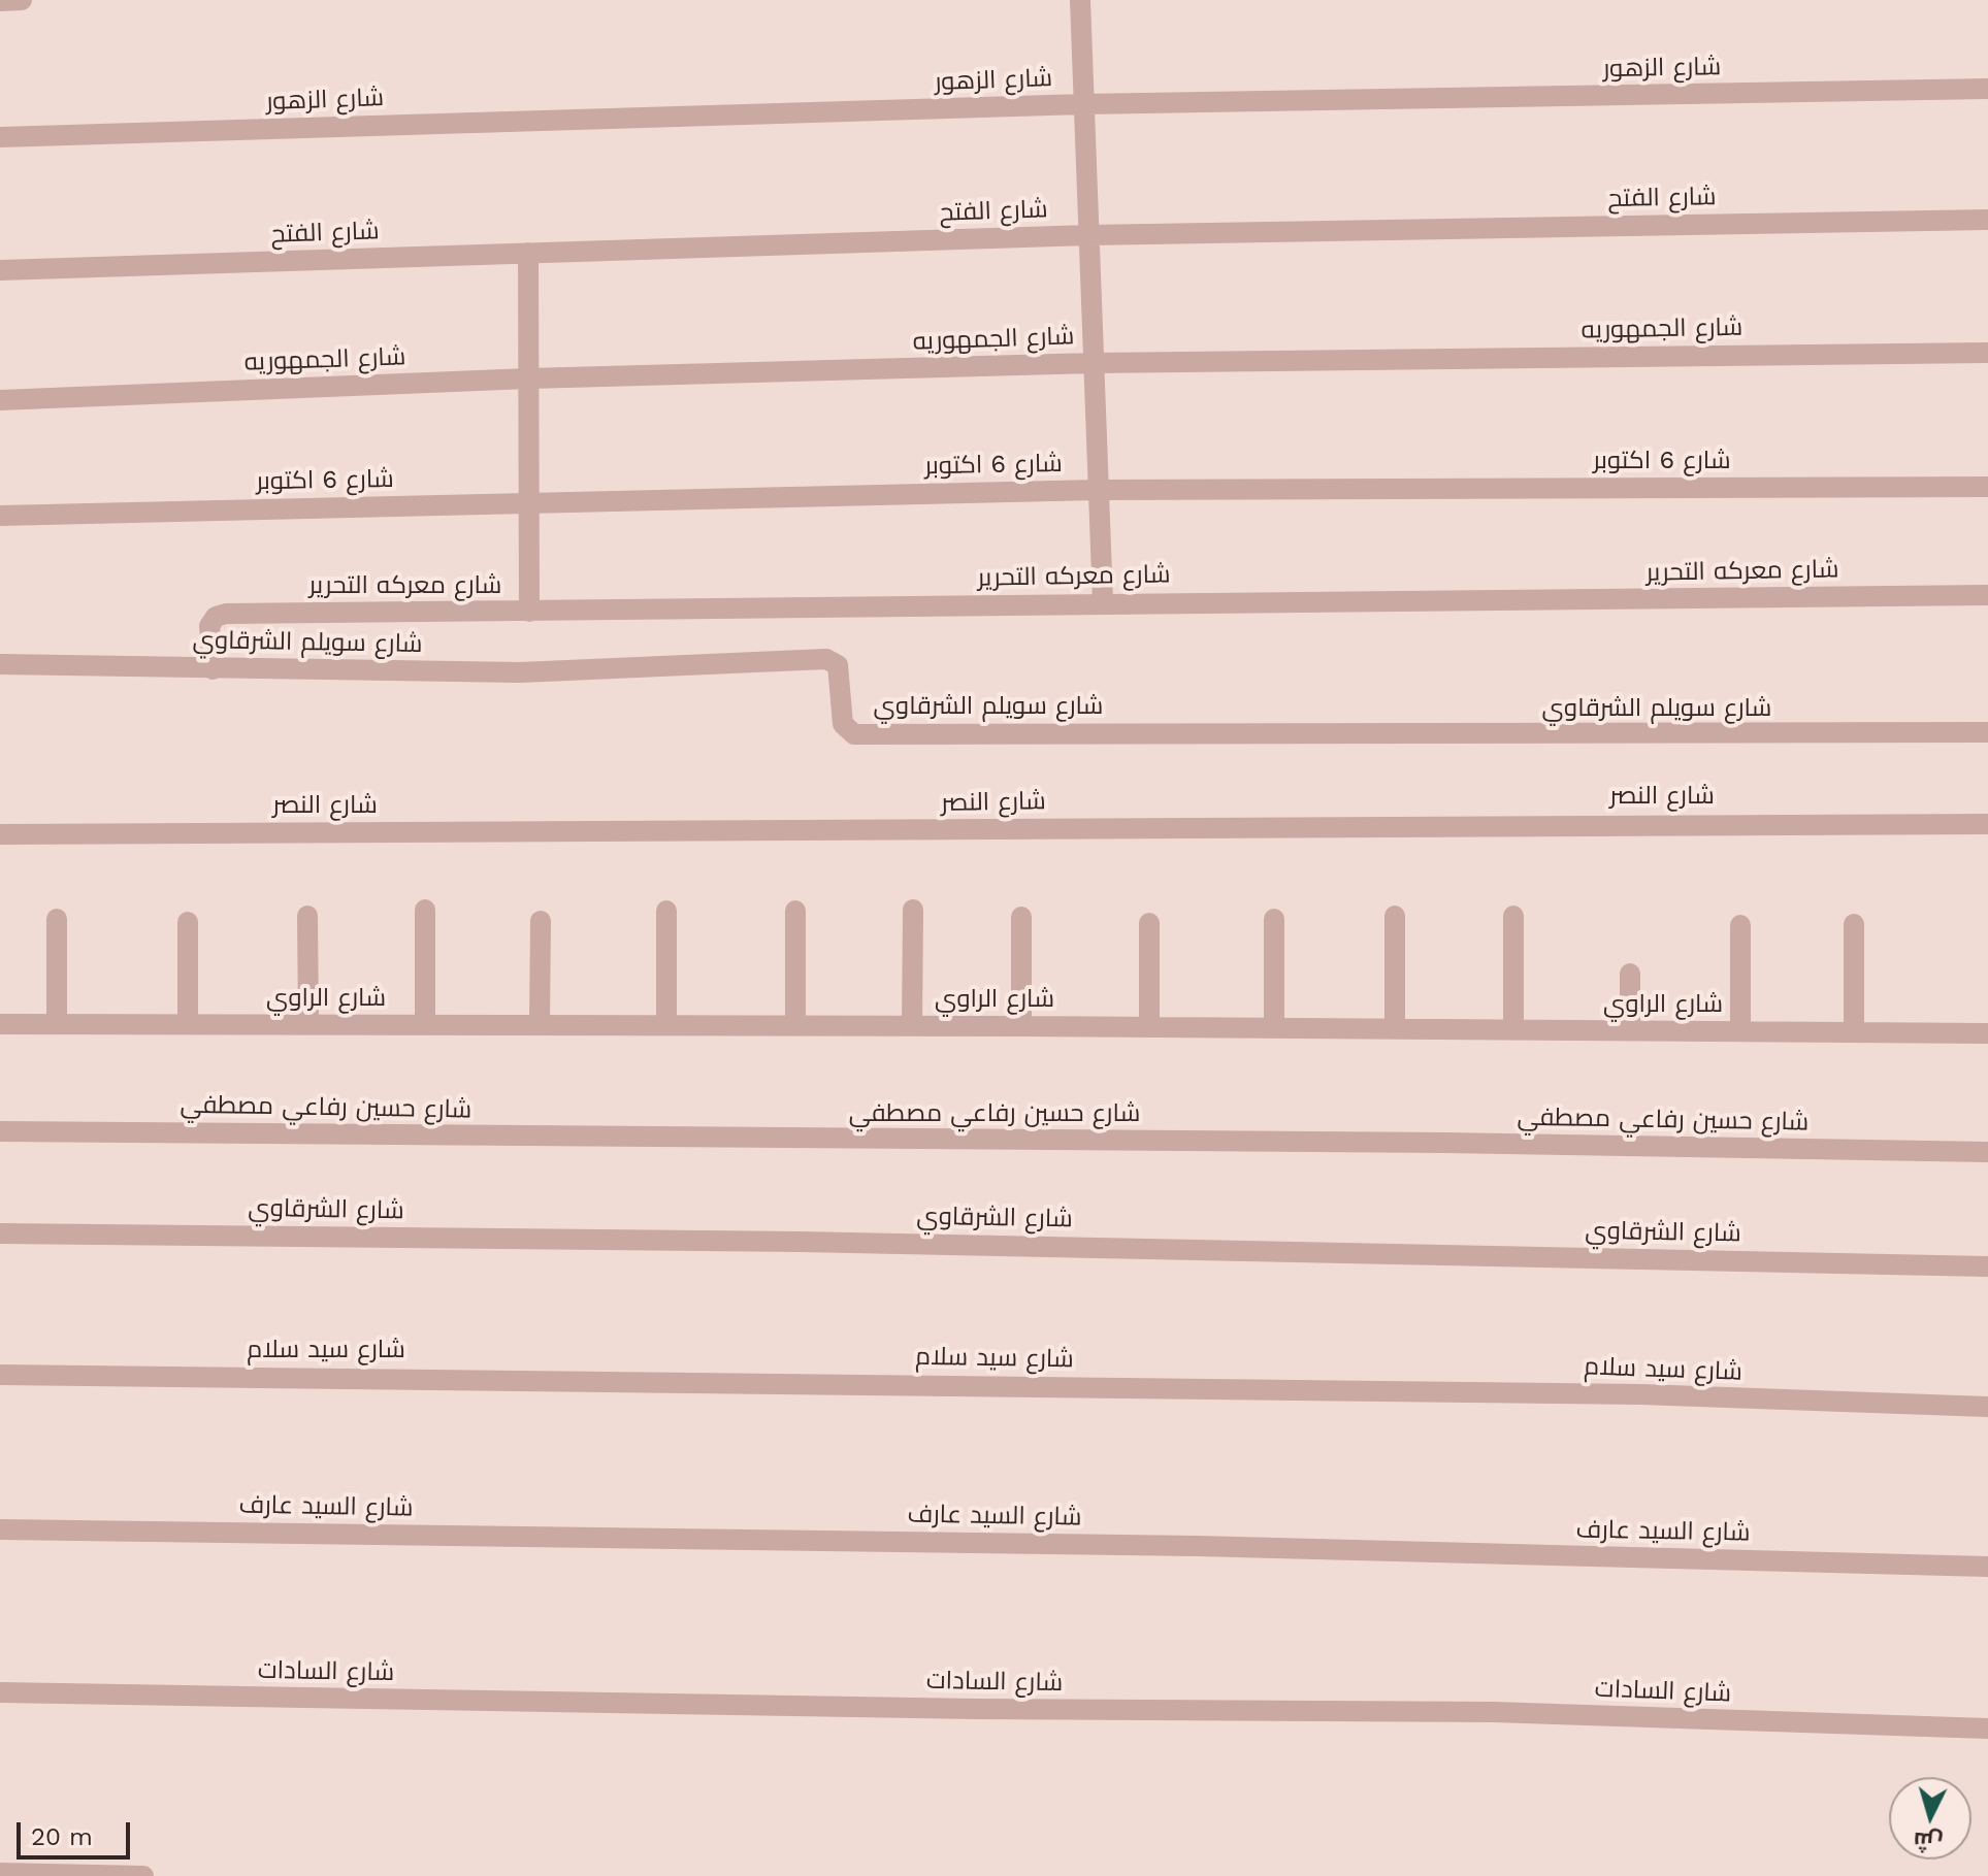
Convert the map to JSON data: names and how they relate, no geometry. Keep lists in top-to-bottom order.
{
  "streets": {
    "street": [
      "شارع الزهور",
      "شارع الفتح",
      "شارع الجمهوريه",
      "شارع 6 اكتوبر",
      "شارع معركه التحرير",
      "شارع سويلم الشرقاوي",
      "شارع النصر",
      "شارع الراوي",
      "شارع حسين رفاعي مصطفي",
      "شارع الشرقاوي",
      "شارع سيد سلام",
      "شارع السيد عارف",
      "شارع السادات"
    ]
  },
  "crossings": [
    ["شارع معركه التحرير", "شارع سويلم الشرقاوي"]
  ],
  "scale_bar": "20 m",
  "north": "bottom"
}
